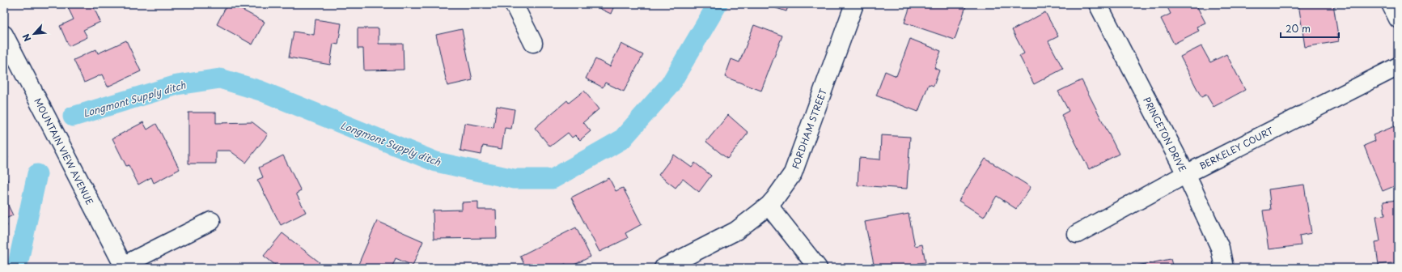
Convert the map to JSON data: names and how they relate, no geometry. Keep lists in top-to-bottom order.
{
  "streets": {
    "street": [
      "FORDHAM STREET",
      "PRINCETON DRIVE",
      "BERKELEY COURT",
      "MOUNTAIN VIEW AVENUE"
    ]
  },
  "crossings": [
    ["PRINCETON DRIVE", "BERKELEY COURT"]
  ],
  "water": ["Longmont Supply ditch"],
  "scale_bar": "20 m",
  "north": "bottom left"
}
